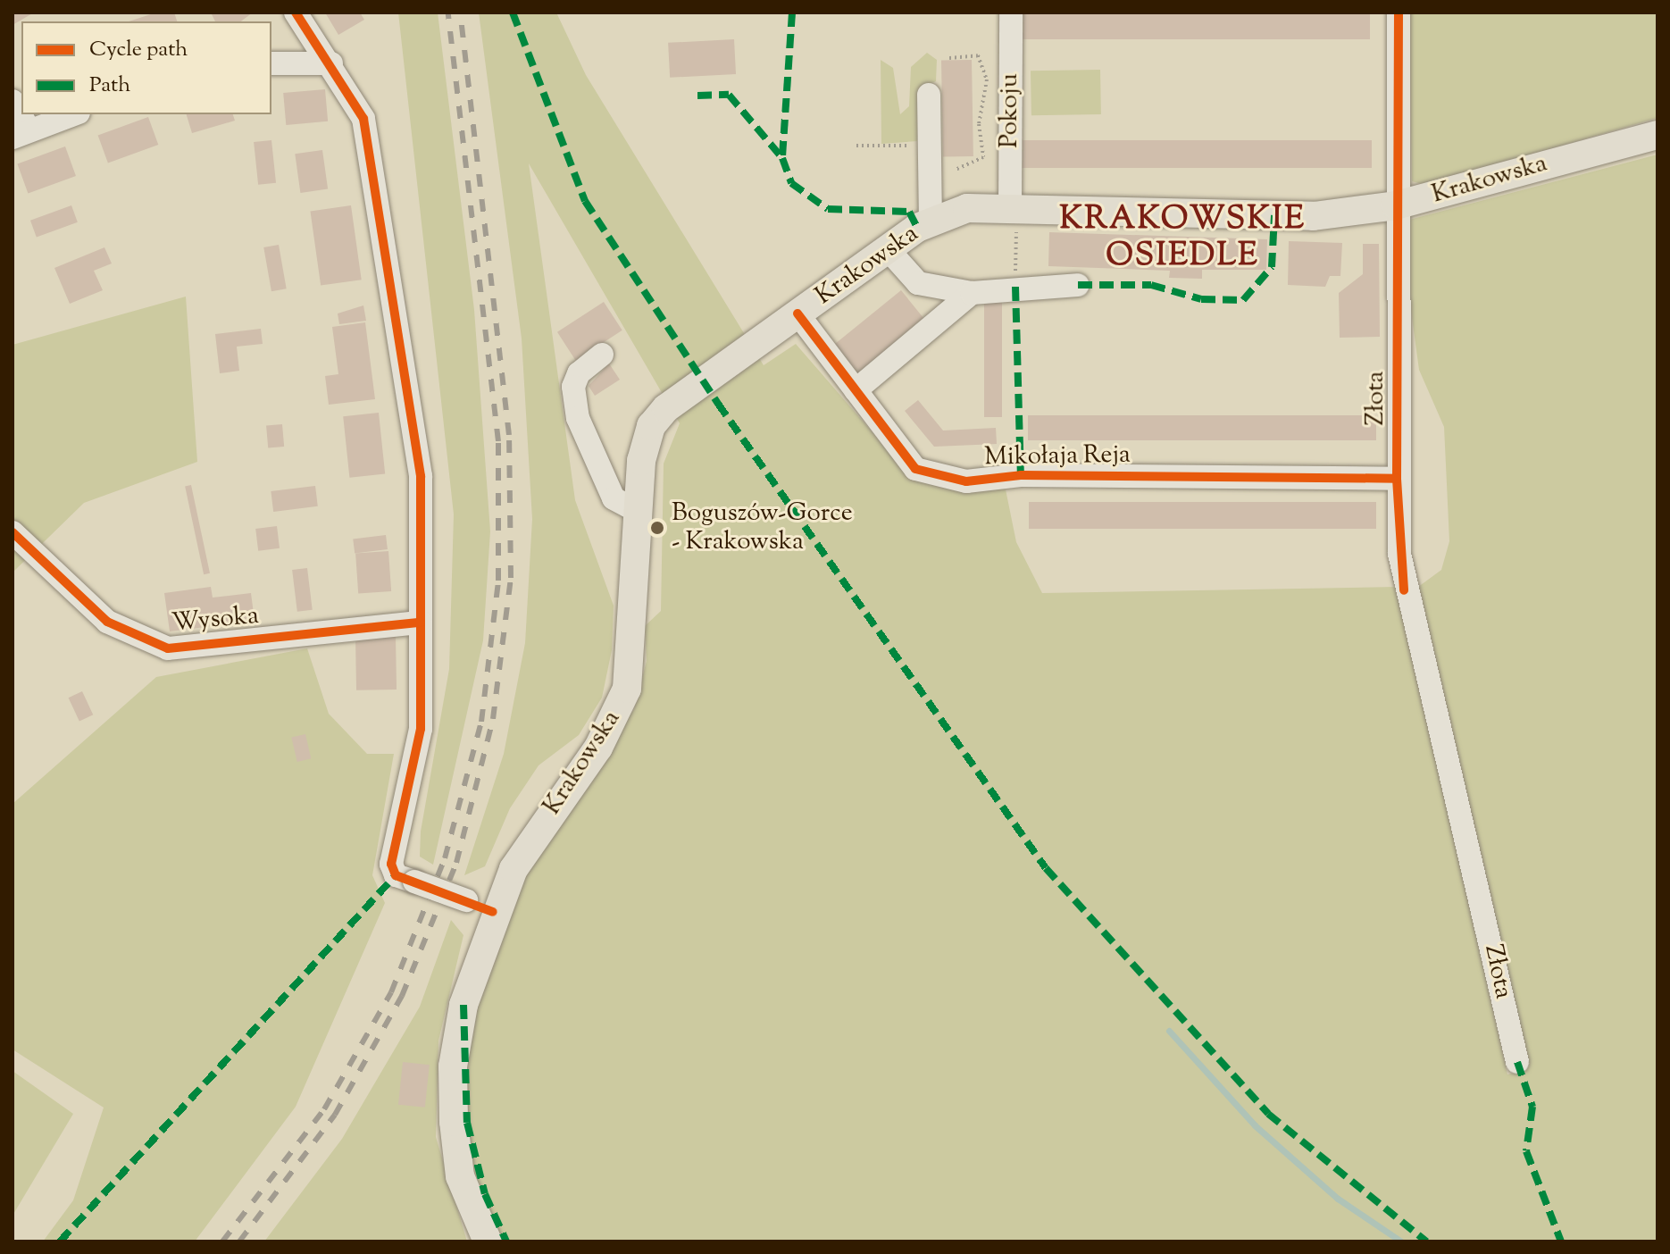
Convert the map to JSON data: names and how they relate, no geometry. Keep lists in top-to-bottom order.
{
  "streets": {
    "main road": ["Krakowska"],
    "street": [
      "Pokoju",
      "Złota",
      "Mikołaja Reja",
      "Wysoka"
    ]
  },
  "crossings": [
    ["Pokoju", "Krakowska"],
    ["Krakowska", "Złota"],
    ["Krakowska", "Mikołaja Reja"],
    ["Złota", "Mikołaja Reja"]
  ],
  "districts": ["KRAKOWSKIE OSIEDLE"],
  "places": ["Boguszów-Gorce - Krakowska"],
  "legend": ["Cycle path", "Path"]
}
